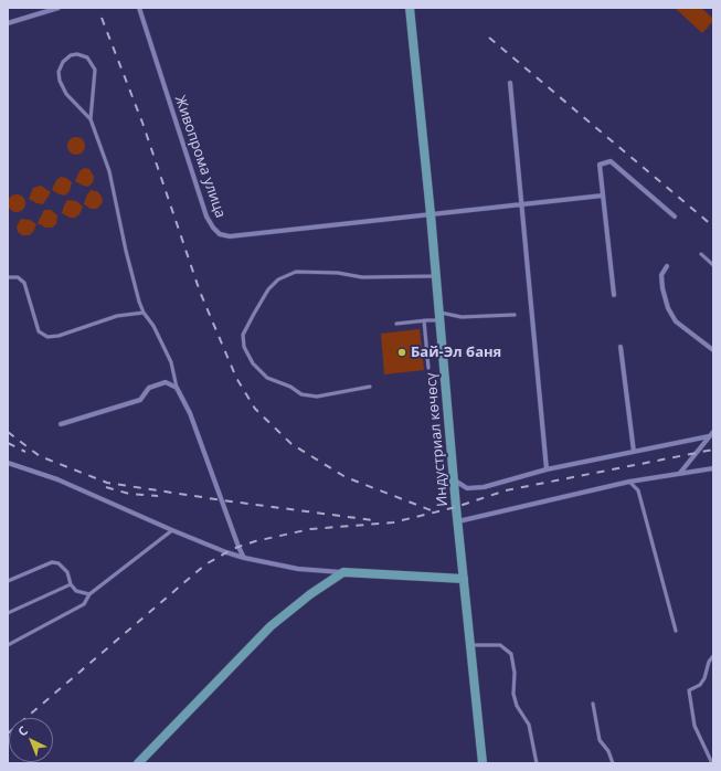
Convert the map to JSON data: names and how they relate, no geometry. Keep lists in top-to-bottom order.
{
  "streets": {
    "main road": ["Индустриал көчөсү"],
    "street": ["Живопрома улица"]
  },
  "crossings": [
    ["Живопрома улица", "Индустриал көчөсү"]
  ],
  "places": ["Бай-Эл баня"],
  "north": "top left"
}
